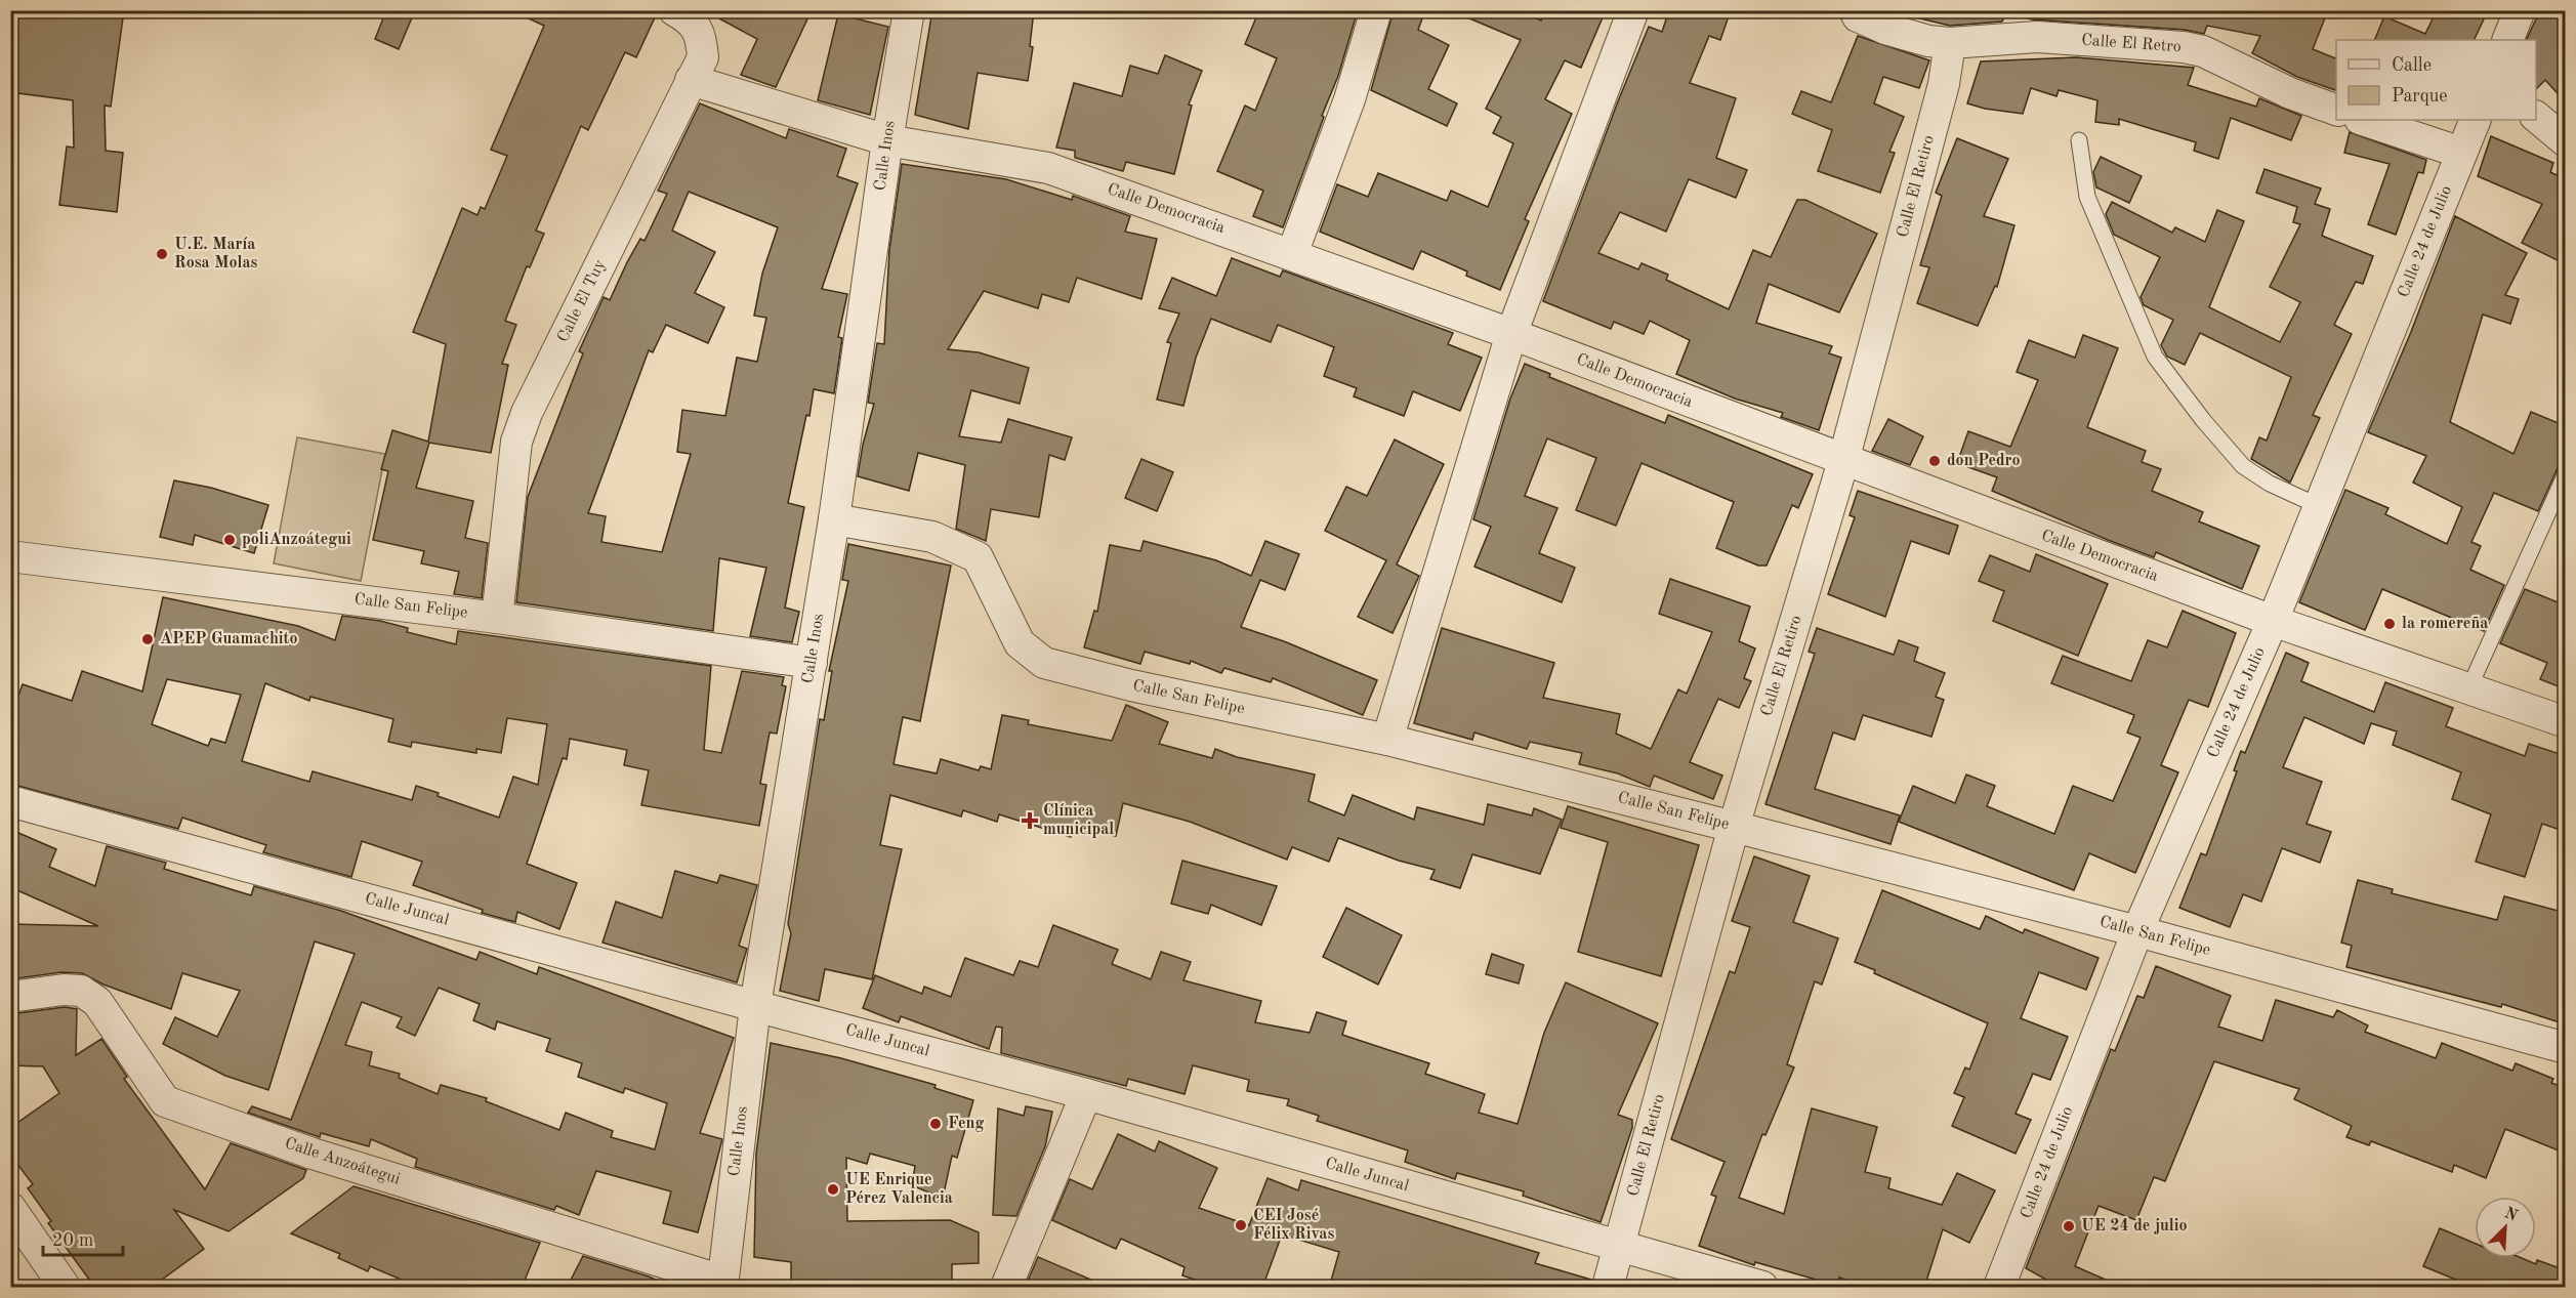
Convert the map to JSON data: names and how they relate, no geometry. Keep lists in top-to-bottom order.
{
  "streets": {
    "street": [
      "Calle El Retro",
      "Calle Inos",
      "Calle El Retiro",
      "Calle Democracia",
      "Calle 24 de Julio",
      "Calle El Tuy",
      "Calle San Felipe",
      "Calle Juncal",
      "Calle Anzoátegui"
    ]
  },
  "crossings": [
    ["Calle El Retro", "Calle El Retiro"],
    ["Calle Inos", "Calle Democracia"],
    ["Calle Inos", "Calle San Felipe"],
    ["Calle Inos", "Calle Juncal"],
    ["Calle Inos", "Calle Anzoátegui"],
    ["Calle El Retiro", "Calle Democracia"],
    ["Calle El Retiro", "Calle San Felipe"],
    ["Calle El Retiro", "Calle Juncal"],
    ["Calle Democracia", "Calle 24 de Julio"],
    ["Calle Democracia", "Calle El Tuy"],
    ["Calle 24 de Julio", "Calle San Felipe"],
    ["Calle El Tuy", "Calle San Felipe"]
  ],
  "places": {
    "other": [
      "U.E. María Rosa Molas",
      "don Pedro",
      "poliAnzoátegui",
      "la romereña",
      "APEP Guamachito",
      "Feng",
      "UE Enrique Pérez Valencia",
      "CEI José Félix Rivas",
      "UE 24 de julio"
    ],
    "health": ["Clínica municipal"]
  },
  "legend": ["Calle", "Parque"],
  "scale_bar": "20 m",
  "north": "top right"
}
